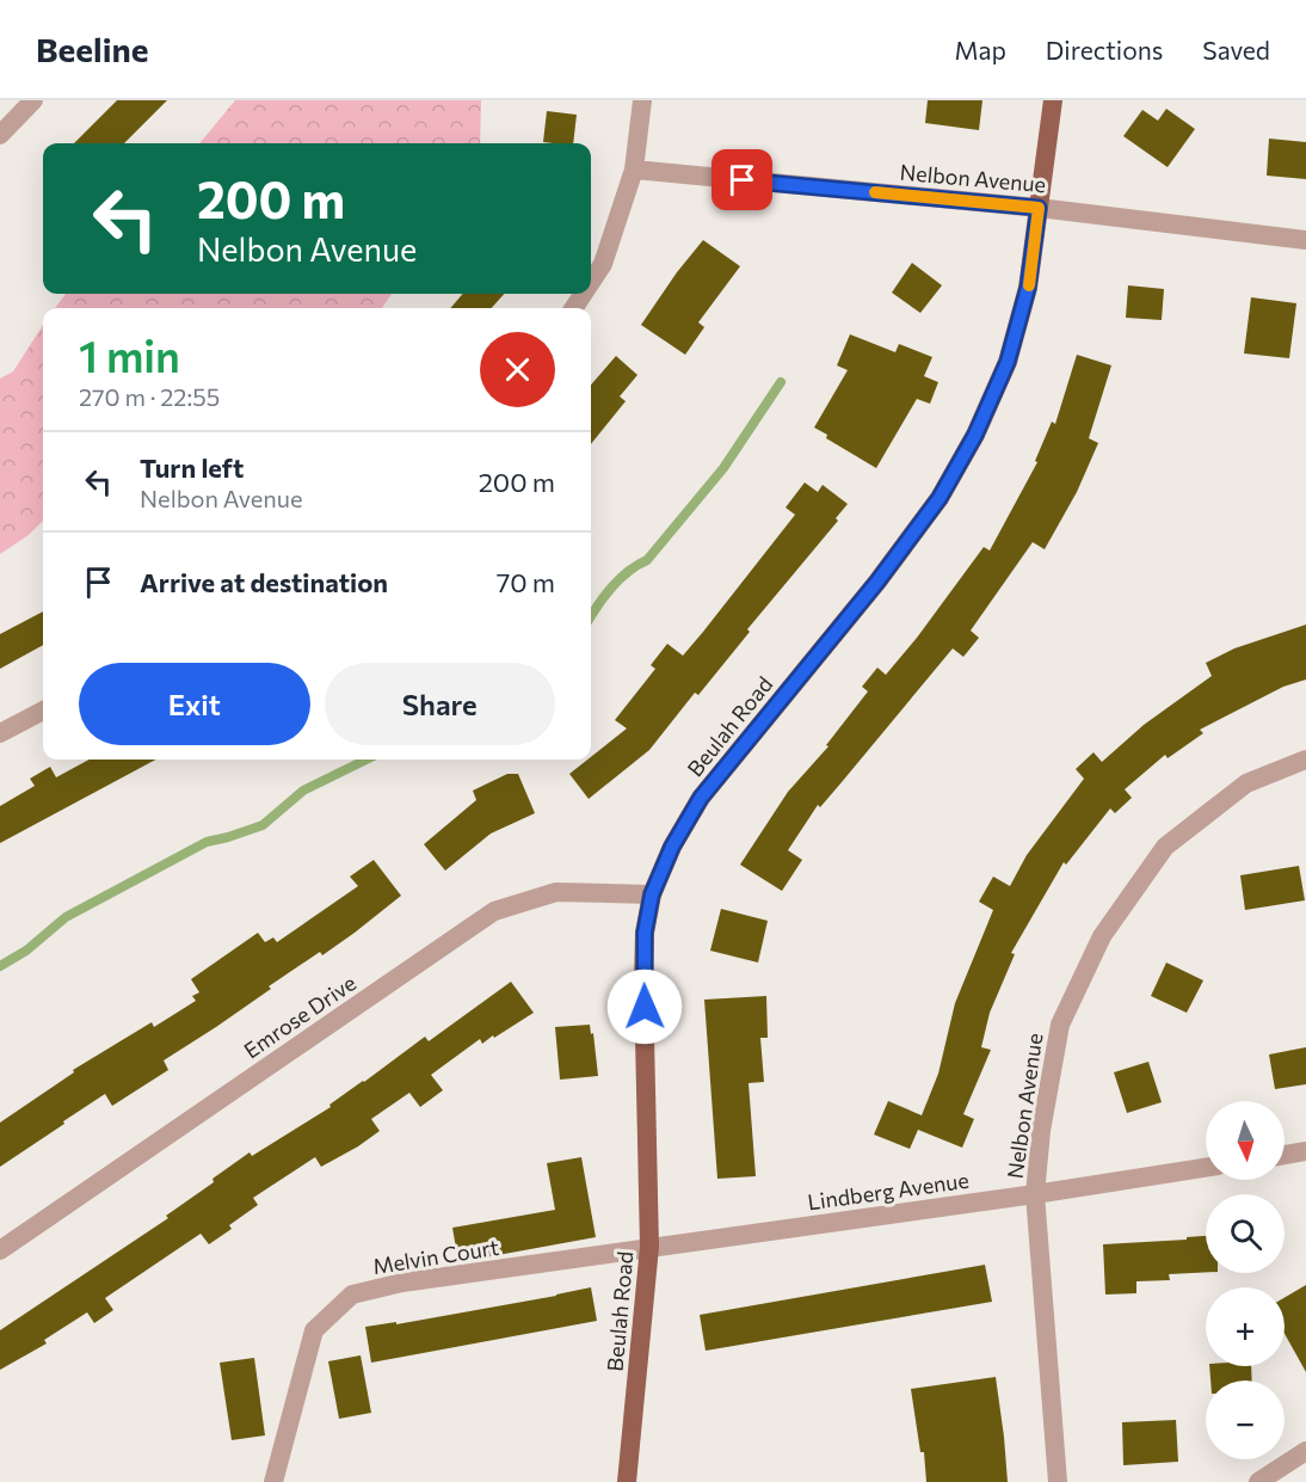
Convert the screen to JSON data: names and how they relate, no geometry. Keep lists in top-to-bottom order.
{
  "streets": {
    "main road": ["Beulah Road"],
    "street": [
      "Nelbon Avenue",
      "Emrose Drive",
      "Lindberg Avenue",
      "Melvin Court"
    ]
  },
  "crossings": [
    ["Nelbon Avenue", "Beulah Road"],
    ["Nelbon Avenue", "Lindberg Avenue"],
    ["Beulah Road", "Emrose Drive"],
    ["Beulah Road", "Lindberg Avenue"],
    ["Beulah Road", "Melvin Court"],
    ["Lindberg Avenue", "Melvin Court"]
  ],
  "north": "bottom",
  "page": {
    "header": "Beeline",
    "nav": ["Map", "Directions", "Saved"],
    "turn": ["200 m", "Nelbon Avenue"],
    "heading": ["1 min", "270 m · 22:55"],
    "list": [
      {
        "name": "Turn left",
        "note": "Nelbon Avenue",
        "value": "200 m"
      },
      {
        "name": "Arrive at destination",
        "value": "70 m"
      }
    ],
    "buttons": ["Exit", "Share"],
    "map_buttons": ["+", "−"]
  }
}
